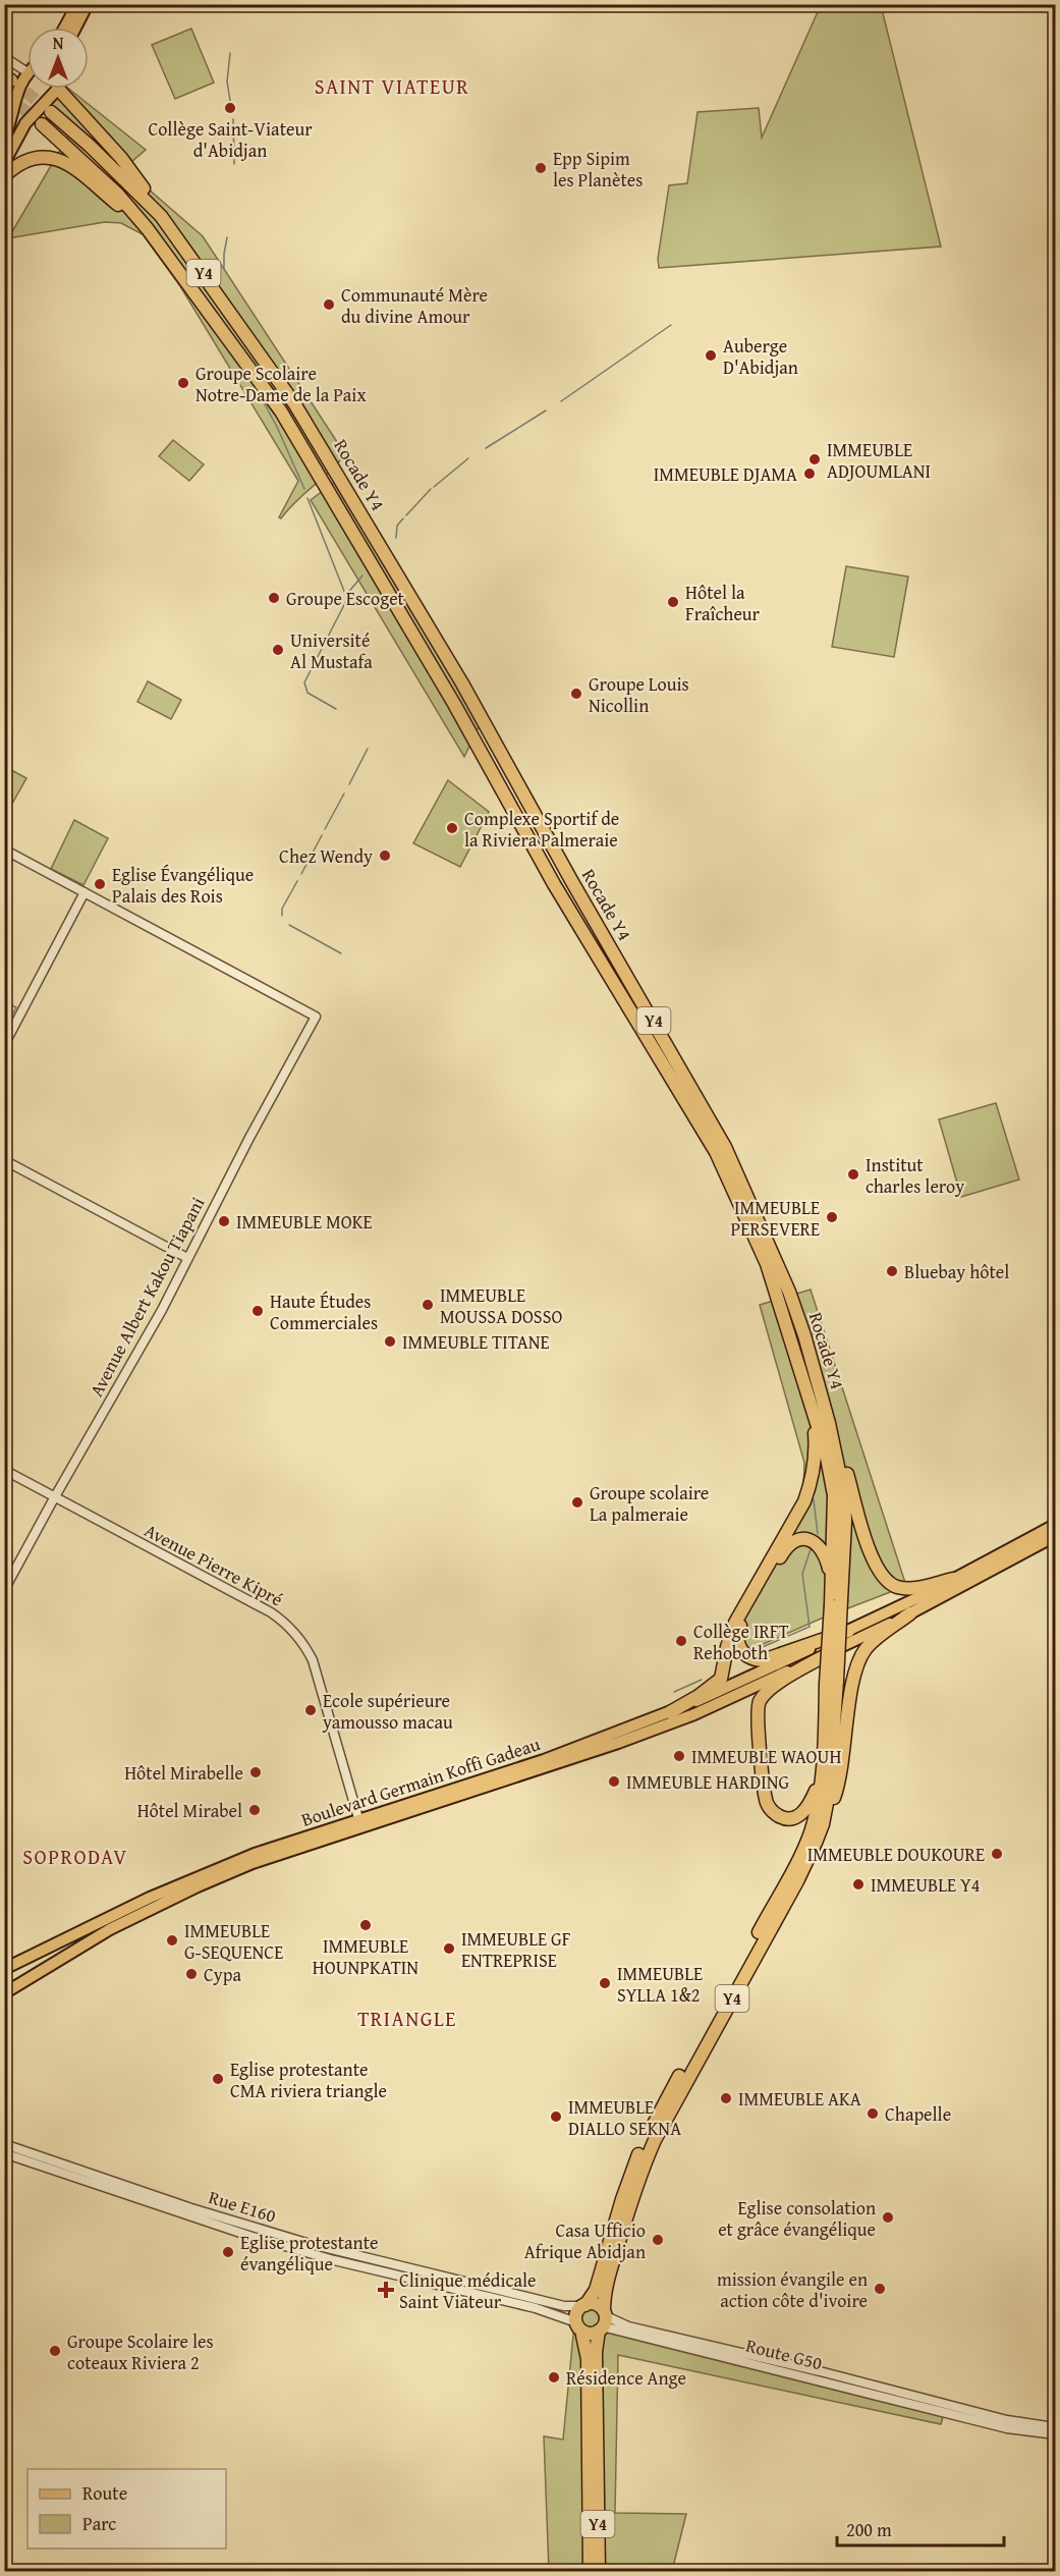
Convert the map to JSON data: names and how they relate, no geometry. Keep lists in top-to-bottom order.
{
  "streets": {
    "highway": ["Y4", "Rocade Y4"],
    "main road": ["Boulevard Germain Koffi Gadeau"],
    "street": [
      "Avenue Albert Kakou Tiapani",
      "Avenue Pierre Kipré",
      "Rue E160",
      "Route G50"
    ]
  },
  "crossings": [
    ["Y4", "Rocade Y4"],
    ["Y4", "Rue E160"],
    ["Y4", "Route G50"],
    ["Avenue Albert Kakou Tiapani", "Avenue Pierre Kipré"],
    ["Avenue Pierre Kipré", "Boulevard Germain Koffi Gadeau"],
    ["Rue E160", "Route G50"]
  ],
  "districts": ["SAINT VIATEUR", "SOPRODAV", "TRIANGLE"],
  "places": {
    "other": [
      "Collège Saint-Viateur d'Abidjan",
      "Epp Sipim les Planètes",
      "Communauté Mère du divine Amour",
      "Auberge D'Abidjan",
      "Groupe Scolaire Notre-Dame de la Paix",
      "IMMEUBLE ADJOUMLANI",
      "IMMEUBLE DJAMA",
      "Groupe Escoget",
      "Hôtel la Fraîcheur",
      "Université Al Mustafa",
      "Groupe Louis Nicollin",
      "Complexe Sportif de la Riviera Palmeraie",
      "Chez Wendy",
      "Eglise Évangélique Palais des Rois",
      "Institut charles leroy",
      "IMMEUBLE PERSEVERE",
      "IMMEUBLE MOKE",
      "Bluebay hôtel",
      "IMMEUBLE MOUSSA DOSSO",
      "Haute Études Commerciales",
      "IMMEUBLE TITANE",
      "Groupe scolaire La palmeraie",
      "Collège IRFT Rehoboth",
      "Ecole supérieure yamousso macau",
      "IMMEUBLE WAOUH",
      "Hôtel Mirabelle",
      "IMMEUBLE HARDING",
      "Hôtel Mirabel",
      "IMMEUBLE DOUKOURE",
      "IMMEUBLE Y4",
      "IMMEUBLE HOUNPKATIN",
      "IMMEUBLE G-SEQUENCE",
      "IMMEUBLE GF ENTREPRISE",
      "Cypa",
      "IMMEUBLE SYLLA 1&2",
      "Eglise protestante CMA riviera triangle",
      "IMMEUBLE AKA",
      "Chapelle",
      "IMMEUBLE DIALLO SEKNA",
      "Eglise consolation et grâce évangélique",
      "Casa Ufficio Afrique Abidjan",
      "Eglise protestante évangélique",
      "mission évangile en action côte d'ivoire",
      "Groupe Scolaire les coteaux Riviera 2",
      "Résidence Ange"
    ],
    "health": ["Clinique médicale Saint Viateur"]
  },
  "legend": ["Route", "Parc"],
  "scale_bar": "200 m",
  "north": "top"
}
